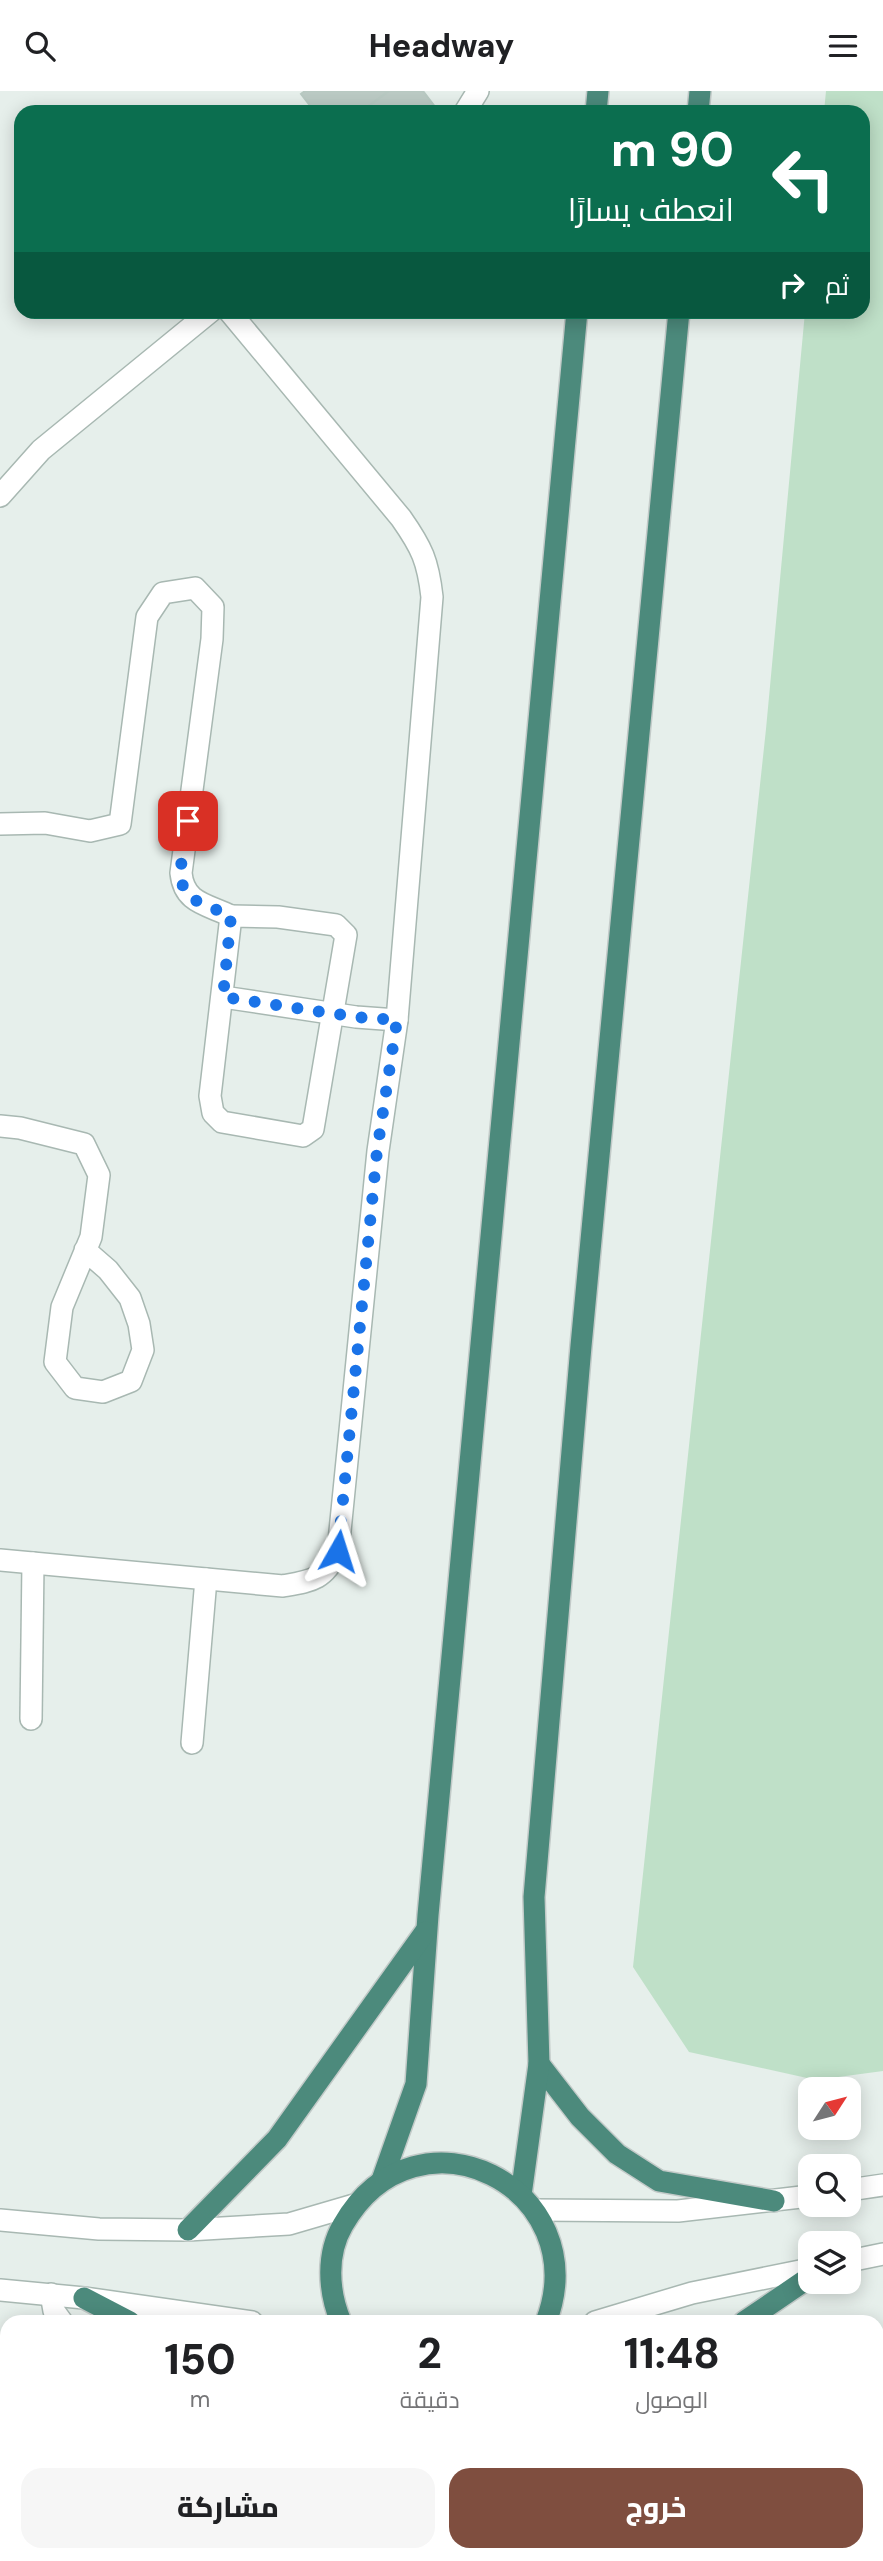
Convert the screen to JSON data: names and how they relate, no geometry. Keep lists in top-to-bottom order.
{
  "north": "top right",
  "page": {
    "header": "Headway",
    "turn": ["90 m", "انعطف يسارًا"],
    "then": "ثم",
    "eta": [
      "11:48",
      "الوصول",
      "2",
      "دقيقة",
      "150",
      "m"
    ],
    "buttons": ["خروج", "مشاركة"]
  }
}
